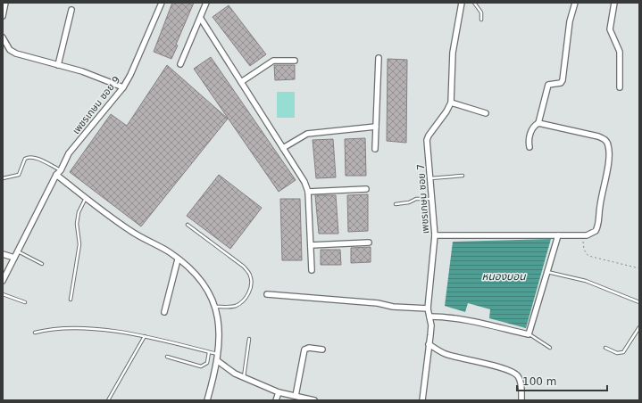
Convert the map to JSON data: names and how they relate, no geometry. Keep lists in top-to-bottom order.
{
  "streets": {
    "street": ["เพชรเกษม ซอย 9", "เพชรเกษม ซอย 7"]
  },
  "water": ["หนองบอน"],
  "scale_bar": "100 m"
}
